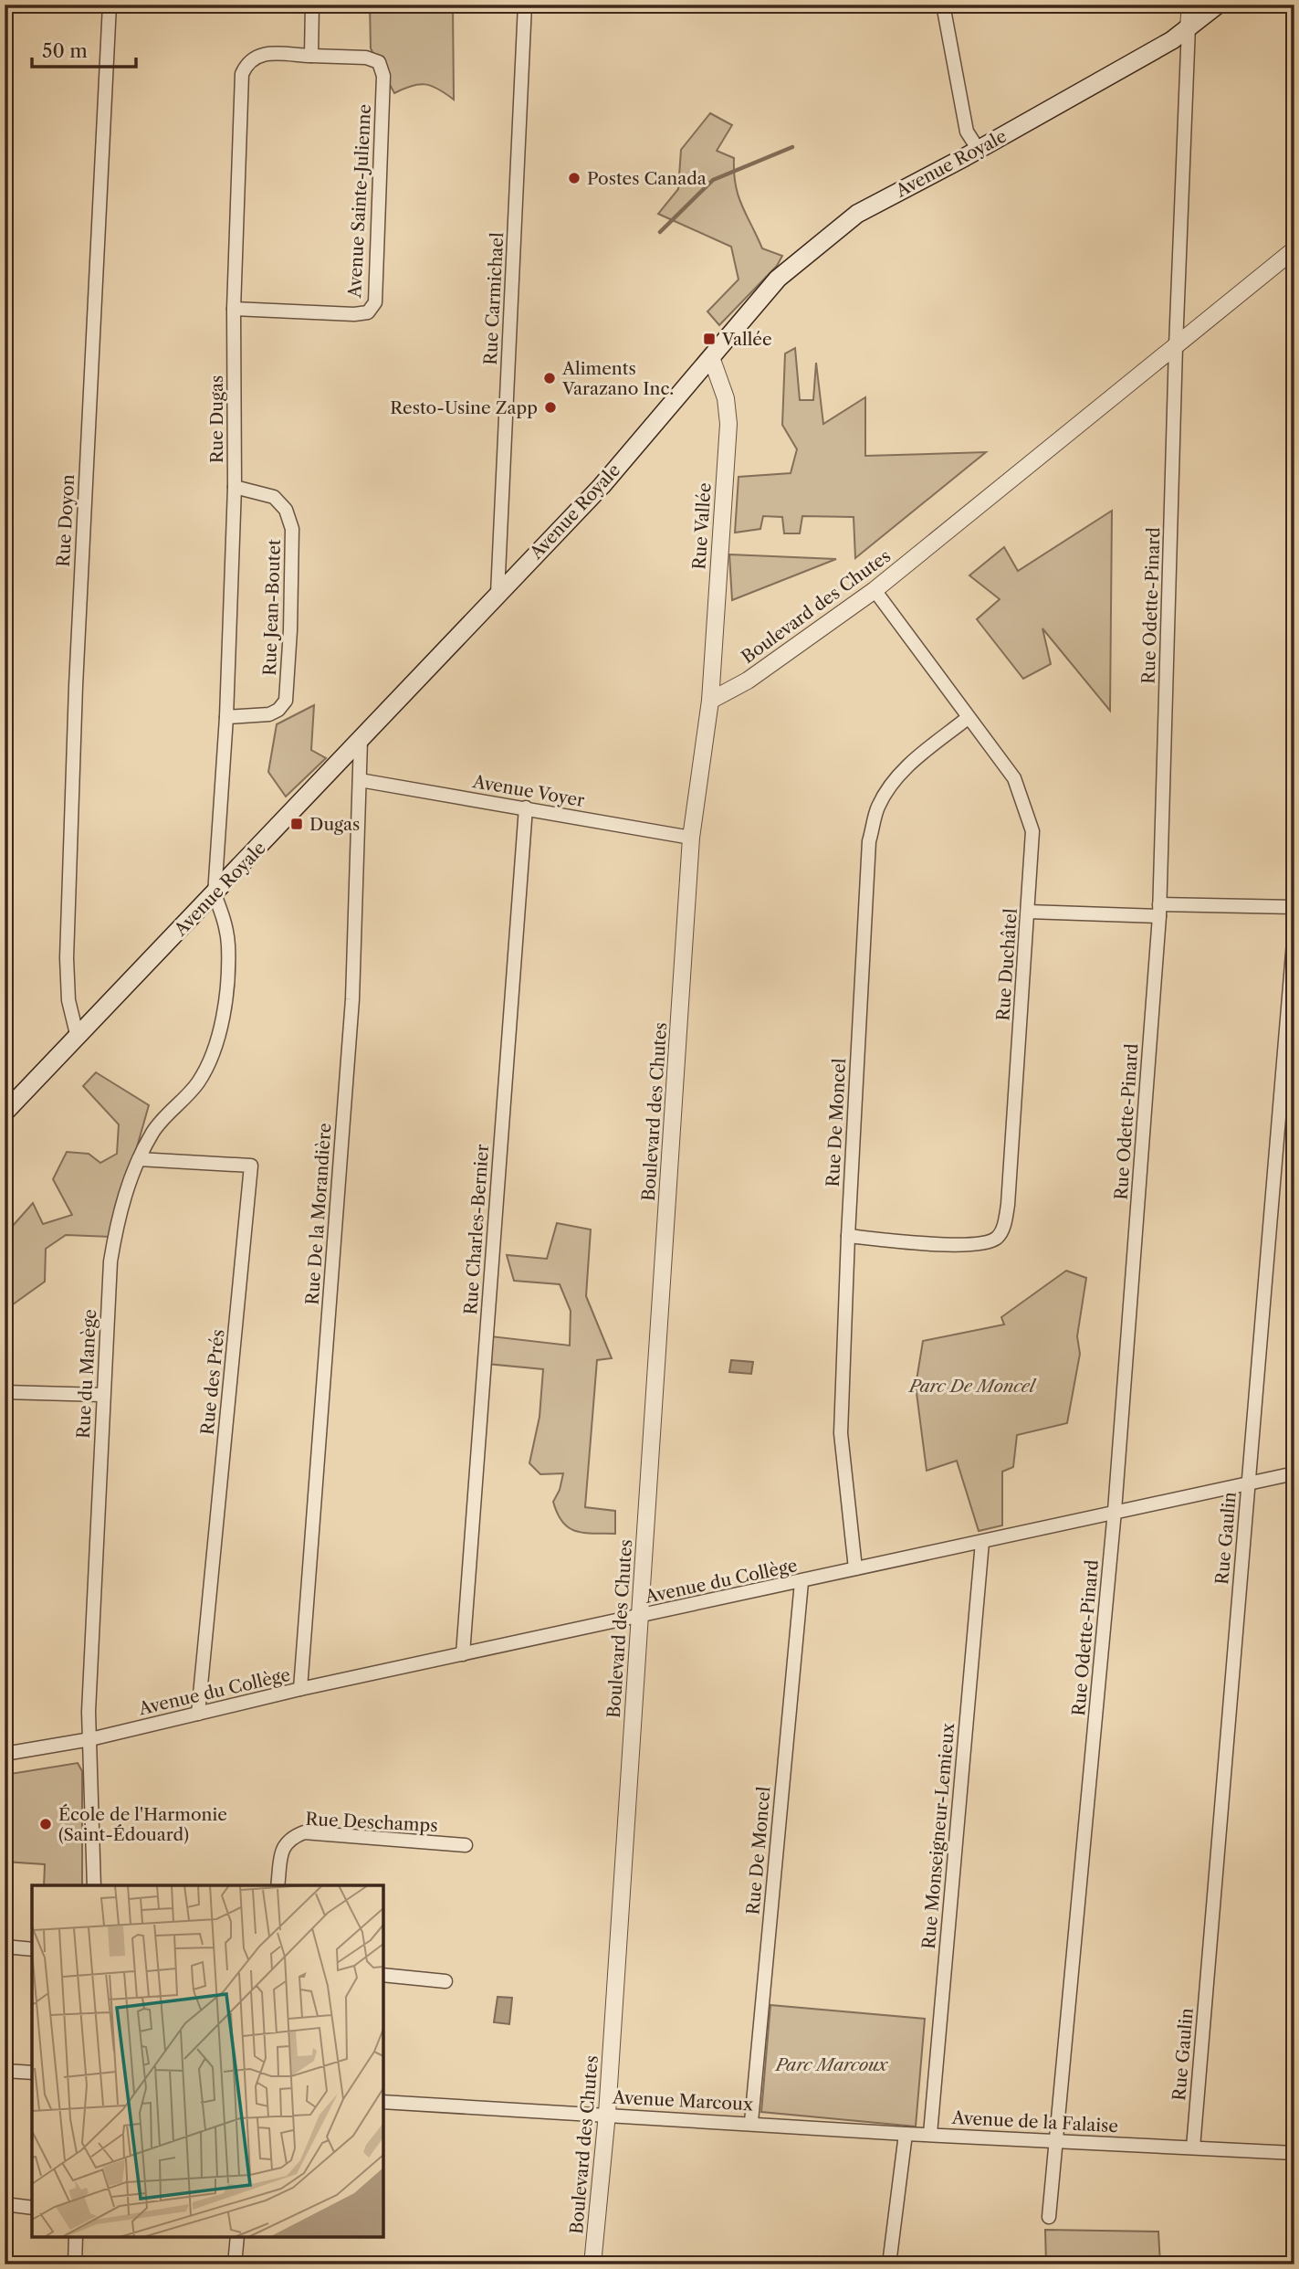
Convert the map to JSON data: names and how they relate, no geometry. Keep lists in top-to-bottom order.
{
  "streets": {
    "main road": ["Avenue Royale"],
    "street": [
      "Avenue Sainte-Julienne",
      "Rue Carmichael",
      "Rue Dugas",
      "Rue Doyon",
      "Rue Vallée",
      "Rue Odette-Pinard",
      "Boulevard des Chutes",
      "Rue Jean-Boutet",
      "Avenue Voyer",
      "Rue Duchâtel",
      "Rue De Moncel",
      "Rue De la Morandière",
      "Rue Charles-Bernier",
      "Rue du Manège",
      "Rue des Prés",
      "Rue Gaulin",
      "Avenue du Collège",
      "Rue Deschamps",
      "Rue Monseigneur-Lemieux",
      "Avenue Marcoux",
      "Avenue de la Falaise"
    ]
  },
  "crossings": [
    ["Avenue Royale", "Rue Carmichael"],
    ["Avenue Royale", "Rue Dugas"],
    ["Avenue Royale", "Rue Doyon"],
    ["Avenue Royale", "Rue Vallée"],
    ["Avenue Royale", "Rue Odette-Pinard"],
    ["Avenue Royale", "Rue De la Morandière"],
    ["Avenue Royale", "Rue du Manège"],
    ["Avenue Sainte-Julienne", "Rue Dugas"],
    ["Rue Dugas", "Rue Jean-Boutet"],
    ["Rue Dugas", "Rue du Manège"],
    ["Rue Vallée", "Boulevard des Chutes"],
    ["Rue Odette-Pinard", "Boulevard des Chutes"],
    ["Rue Odette-Pinard", "Avenue du Collège"],
    ["Rue Odette-Pinard", "Avenue de la Falaise"],
    ["Boulevard des Chutes", "Avenue Voyer"],
    ["Boulevard des Chutes", "Rue Duchâtel"],
    ["Boulevard des Chutes", "Avenue du Collège"],
    ["Boulevard des Chutes", "Avenue Marcoux"],
    ["Avenue Voyer", "Rue De la Morandière"],
    ["Avenue Voyer", "Rue Charles-Bernier"],
    ["Rue Duchâtel", "Rue De Moncel"],
    ["Rue De Moncel", "Avenue du Collège"],
    ["Rue De Moncel", "Avenue Marcoux"],
    ["Rue De la Morandière", "Avenue du Collège"],
    ["Rue Charles-Bernier", "Avenue du Collège"],
    ["Rue du Manège", "Rue des Prés"],
    ["Rue du Manège", "Avenue du Collège"],
    ["Rue des Prés", "Avenue du Collège"],
    ["Rue Gaulin", "Avenue du Collège"],
    ["Rue Gaulin", "Avenue de la Falaise"],
    ["Avenue du Collège", "Rue Monseigneur-Lemieux"],
    ["Rue Monseigneur-Lemieux", "Avenue de la Falaise"],
    ["Avenue Marcoux", "Avenue de la Falaise"]
  ],
  "parks": ["Parc De Moncel", "Parc Marcoux"],
  "places": {
    "other": [
      "Postes Canada",
      "Aliments Varazano Inc.",
      "Resto-Usine Zapp",
      "École de l'Harmonie (Saint-Édouard)"
    ],
    "transit": ["Vallée", "Dugas"]
  },
  "scale_bar": "50 m"
}
